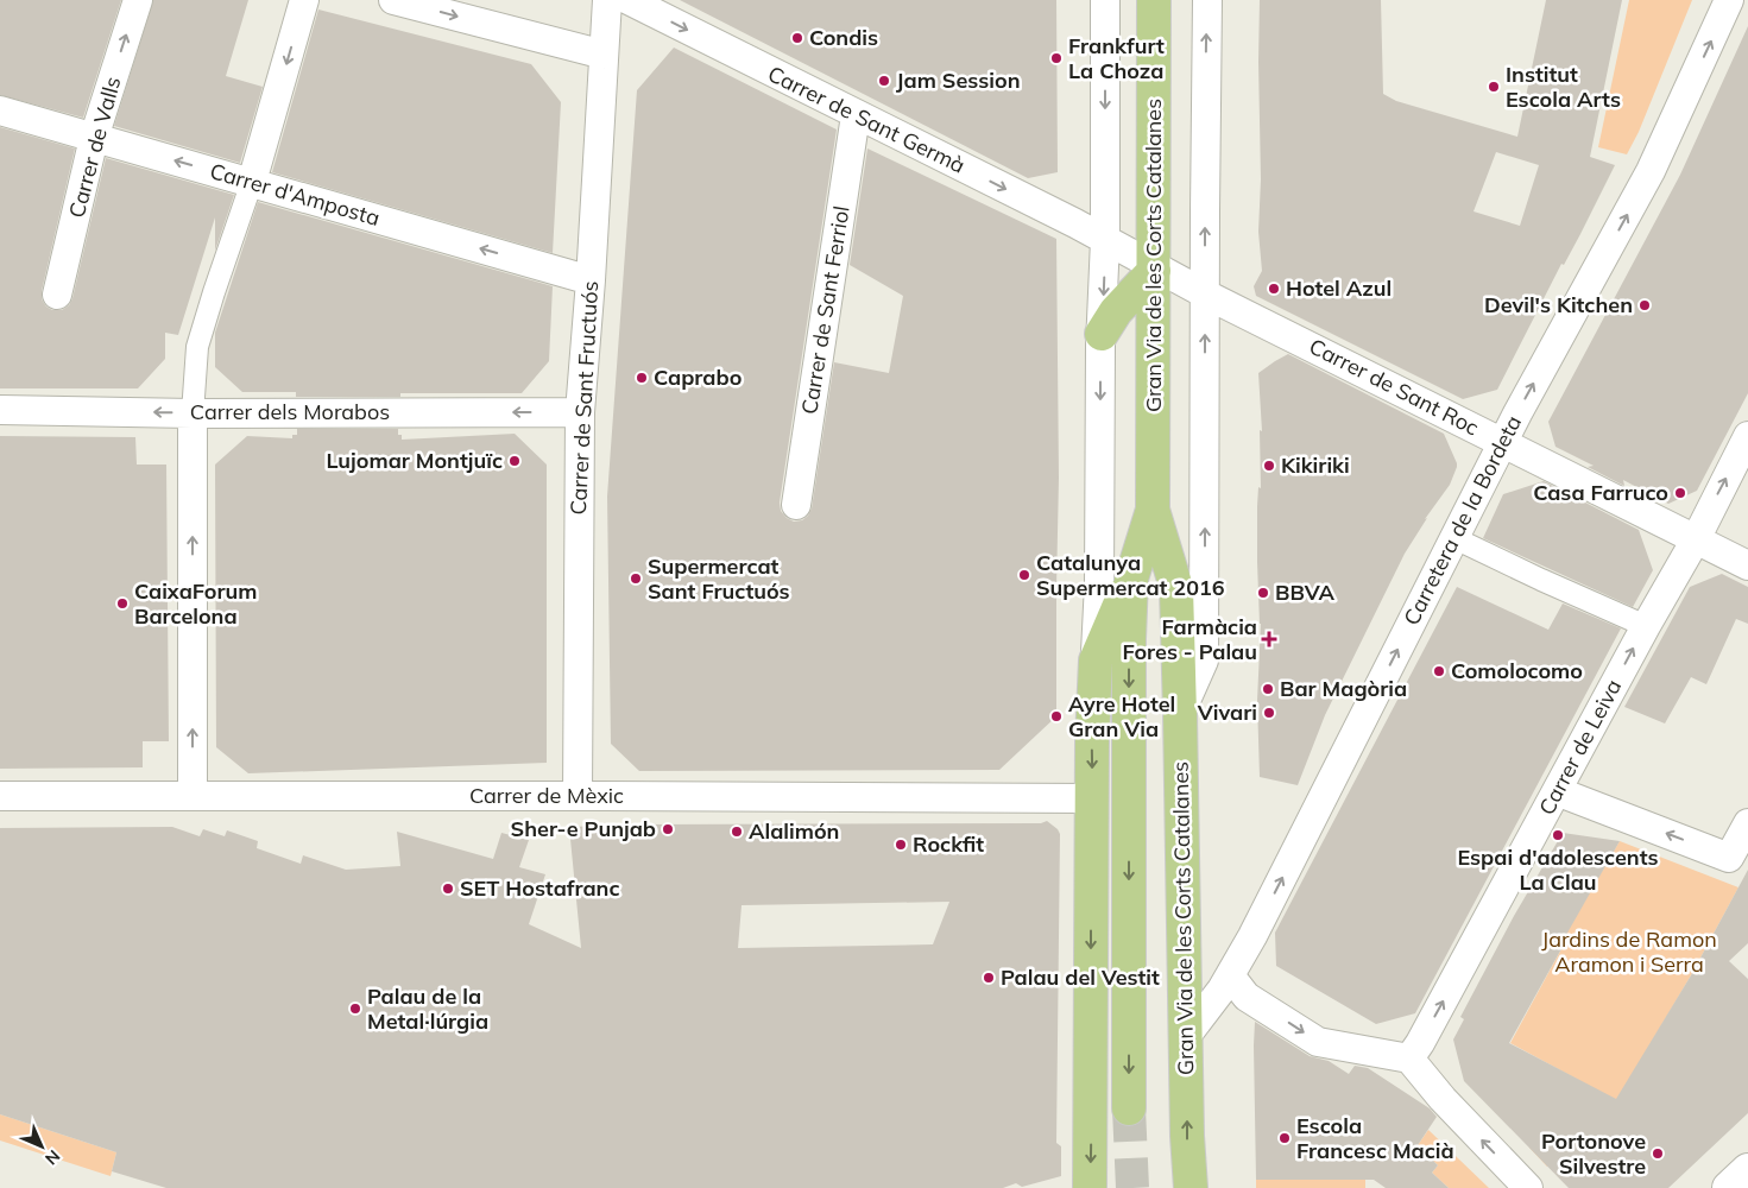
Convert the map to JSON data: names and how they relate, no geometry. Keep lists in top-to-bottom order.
{
  "streets": {
    "main road": ["Gran Via de les Corts Catalanes"],
    "street": [
      "Carrer de Sant Germà",
      "Carrer de Valls",
      "Carrer d'Amposta",
      "Carrer de Sant Ferriol",
      "Carrer de Sant Roc",
      "Carrer de Sant Fructuós",
      "Carrer dels Morabos",
      "Carretera de la Bordeta",
      "Carrer de Leiva",
      "Carrer de Mèxic"
    ]
  },
  "crossings": [
    ["Carrer de Sant Germà", "Carrer de Sant Ferriol"],
    ["Carrer de Sant Germà", "Carrer de Sant Roc"],
    ["Carrer de Valls", "Carrer d'Amposta"],
    ["Carrer d'Amposta", "Carrer de Sant Fructuós"],
    ["Gran Via de les Corts Catalanes", "Carrer de Sant Roc"],
    ["Gran Via de les Corts Catalanes", "Carretera de la Bordeta"],
    ["Carrer de Sant Roc", "Carretera de la Bordeta"],
    ["Carrer de Sant Roc", "Carrer de Leiva"],
    ["Carrer de Sant Fructuós", "Carrer dels Morabos"],
    ["Carrer de Sant Fructuós", "Carrer de Mèxic"]
  ],
  "one_way": [
    "Carrer de Sant Germà",
    "Carrer dels Morabos",
    "Carretera de la Bordeta",
    "Carrer de Leiva"
  ],
  "parks": ["Jardins de Ramon Aramon i Serra"],
  "places": {
    "other": [
      "Condis",
      "Frankfurt La Choza",
      "Jam Session",
      "Institut Escola Arts",
      "Hotel Azul",
      "Devil's Kitchen",
      "Caprabo",
      "Lujomar Montjuïc",
      "Kikiriki",
      "Casa Farruco",
      "Catalunya Supermercat 2016",
      "Supermercat Sant Fructuós",
      "BBVA",
      "CaixaForum Barcelona",
      "Comolocomo",
      "Bar Magòria",
      "Vivari",
      "Ayre Hotel Gran Via",
      "Sher-e Punjab",
      "Alalimón",
      "Espai d'adolescents La Clau",
      "Rockfit",
      "SET Hostafranc",
      "Palau del Vestit",
      "Palau de la Metal·lúrgia",
      "Escola Francesc Macià",
      "Portonove Silvestre"
    ],
    "health": ["Farmàcia Fores - Palau"]
  },
  "north": "bottom right"
}
